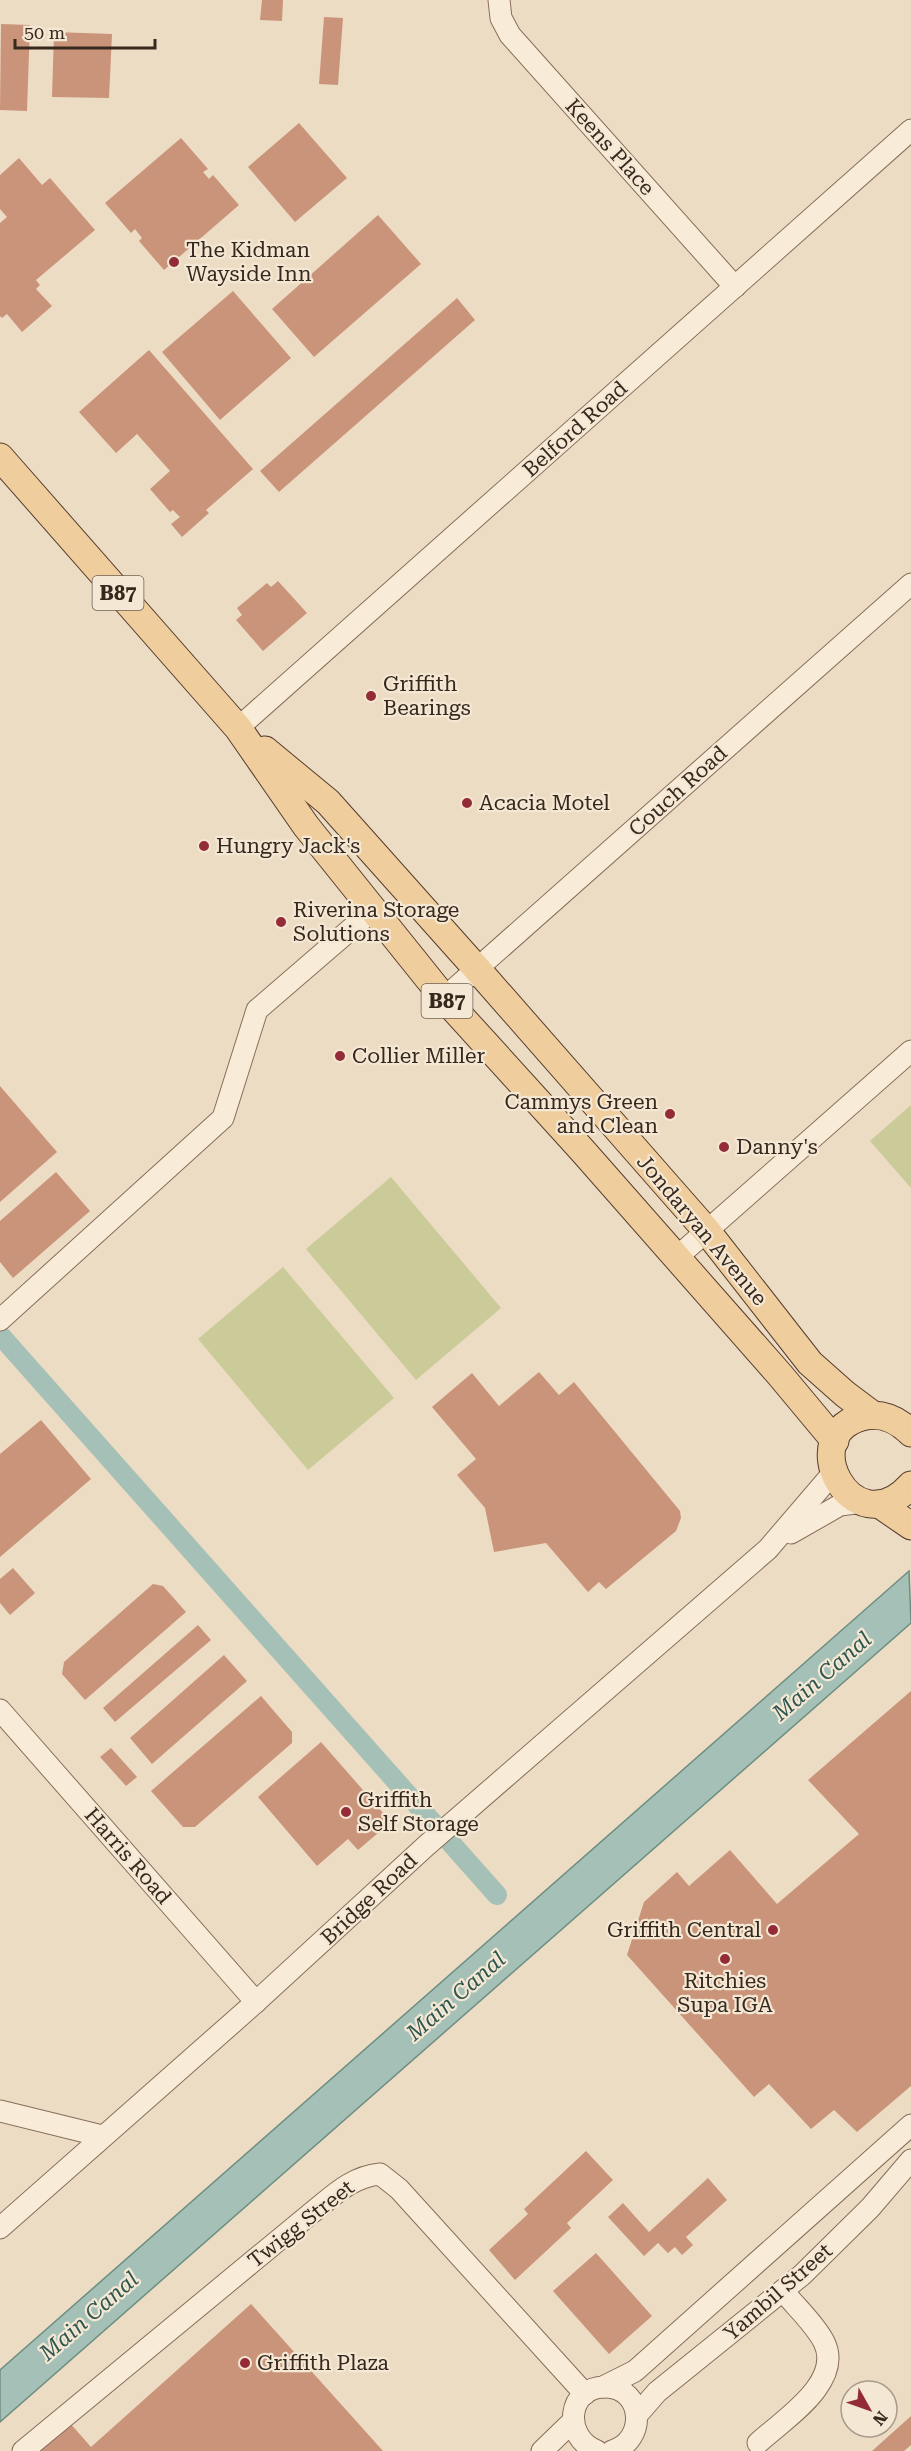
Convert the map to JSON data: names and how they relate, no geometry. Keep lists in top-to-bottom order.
{
  "streets": {
    "main road": ["B87", "Jondaryan Avenue"],
    "street": [
      "Keens Place",
      "Belford Road",
      "Couch Road",
      "Harris Road",
      "Bridge Road",
      "Twigg Street",
      "Yambil Street"
    ]
  },
  "crossings": [
    ["Keens Place", "Belford Road"],
    ["Belford Road", "Jondaryan Avenue"],
    ["B87", "Jondaryan Avenue"],
    ["Couch Road", "Jondaryan Avenue"],
    ["Harris Road", "Bridge Road"],
    ["Twigg Street", "Yambil Street"]
  ],
  "water": ["Main Canal"],
  "places": [
    "The Kidman Wayside Inn",
    "Griffith Bearings",
    "Acacia Motel",
    "Hungry Jack's",
    "Riverina Storage Solutions",
    "Collier Miller",
    "Cammys Green and Clean",
    "Danny's",
    "Griffith Self Storage",
    "Griffith Central",
    "Ritchies Supa IGA",
    "Griffith Plaza"
  ],
  "scale_bar": "50 m",
  "north": "bottom right"
}
